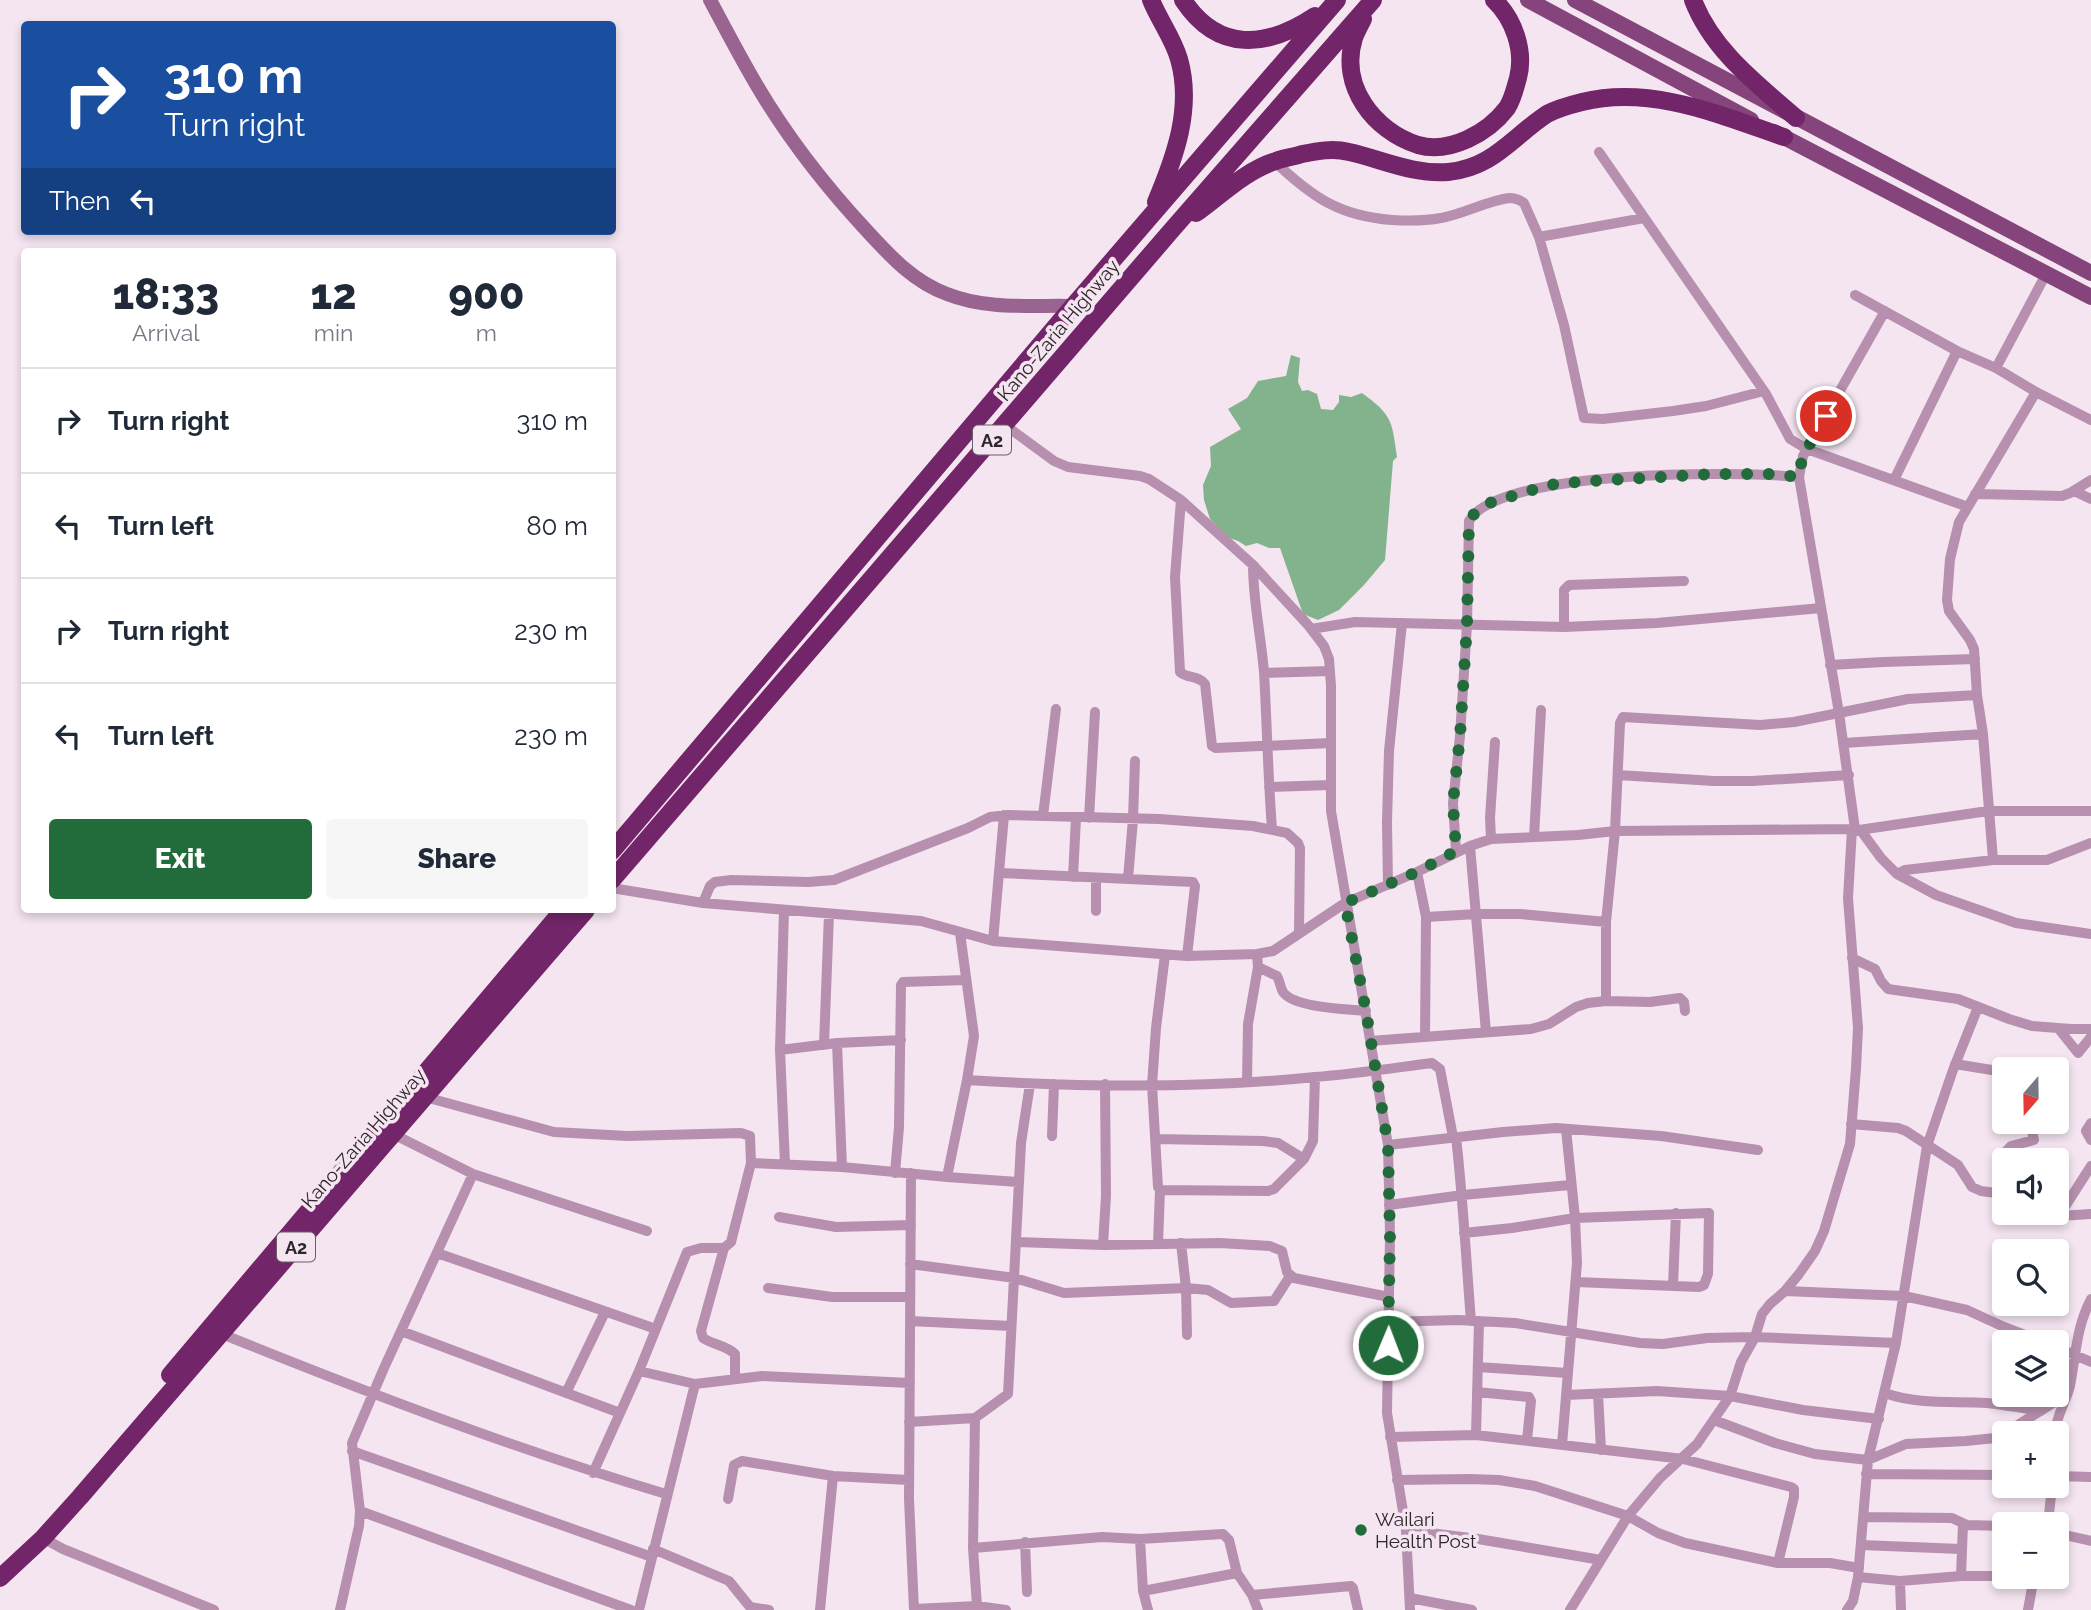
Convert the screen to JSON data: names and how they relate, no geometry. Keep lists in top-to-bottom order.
{
  "streets": {
    "highway": ["Kano-Zaria Highway", "A2"]
  },
  "places": ["Wailari Health Post"],
  "north": "bottom",
  "page": {
    "turn": ["310 m", "Turn right"],
    "then": "Then",
    "eta": [
      "18:33",
      "Arrival",
      "12",
      "min",
      "900",
      "m"
    ],
    "list": [
      {
        "name": "Turn right",
        "value": "310 m"
      },
      {
        "name": "Turn left",
        "value": "80 m"
      },
      {
        "name": "Turn right",
        "value": "230 m"
      },
      {
        "name": "Turn left",
        "value": "230 m"
      }
    ],
    "buttons": ["Exit", "Share"],
    "map_buttons": ["+", "−"]
  }
}
